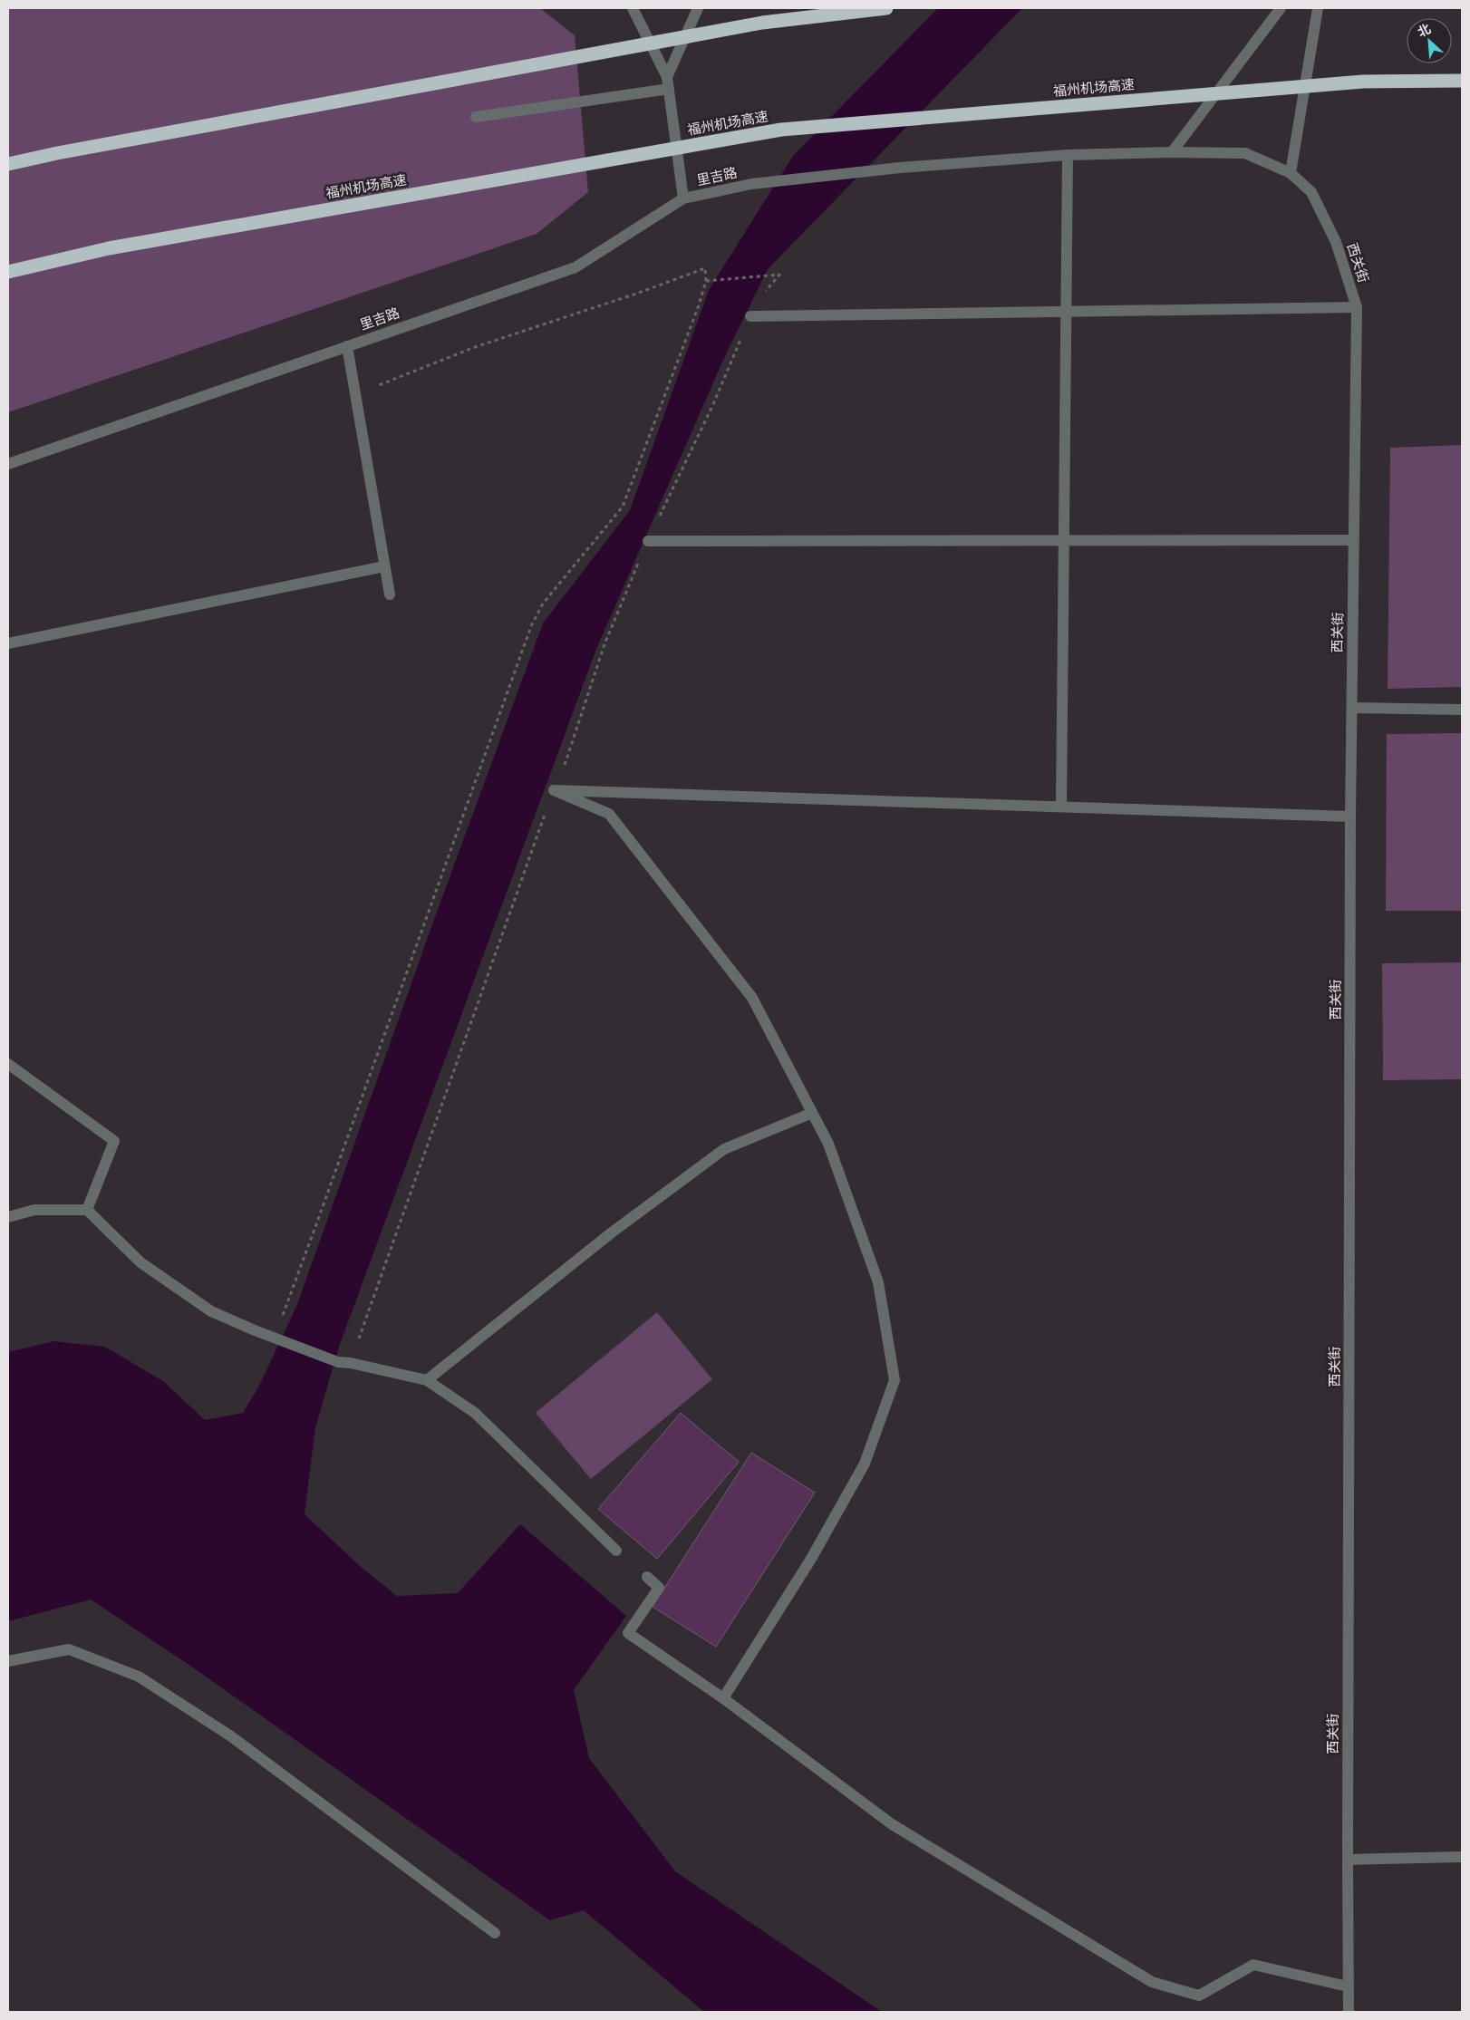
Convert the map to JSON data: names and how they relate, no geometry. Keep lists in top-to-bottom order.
{
  "streets": {
    "highway": ["福州机场高速"],
    "street": ["里吉路", "西关街"]
  },
  "crossings": [
    ["里吉路", "西关街"]
  ],
  "north": "top left"
}
